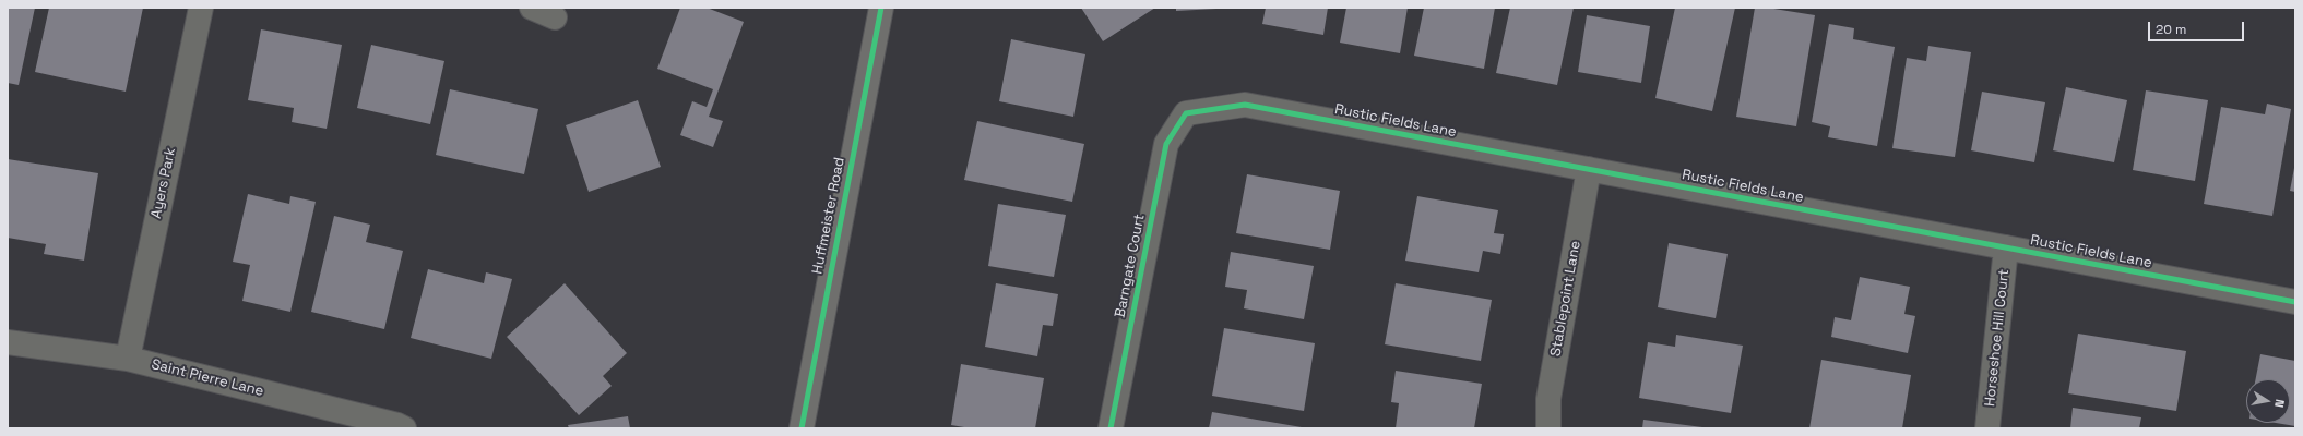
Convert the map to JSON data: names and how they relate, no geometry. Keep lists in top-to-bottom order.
{
  "streets": {
    "street": [
      "Rustic Fields Lane",
      "Ayers Park",
      "Huffmeister Road",
      "Barngate Court",
      "Stablepoint Lane",
      "Horseshoe Hill Court",
      "Saint Pierre Lane"
    ]
  },
  "crossings": [
    ["Rustic Fields Lane", "Barngate Court"],
    ["Rustic Fields Lane", "Stablepoint Lane"],
    ["Rustic Fields Lane", "Horseshoe Hill Court"],
    ["Ayers Park", "Saint Pierre Lane"]
  ],
  "scale_bar": "20 m",
  "north": "right"
}
